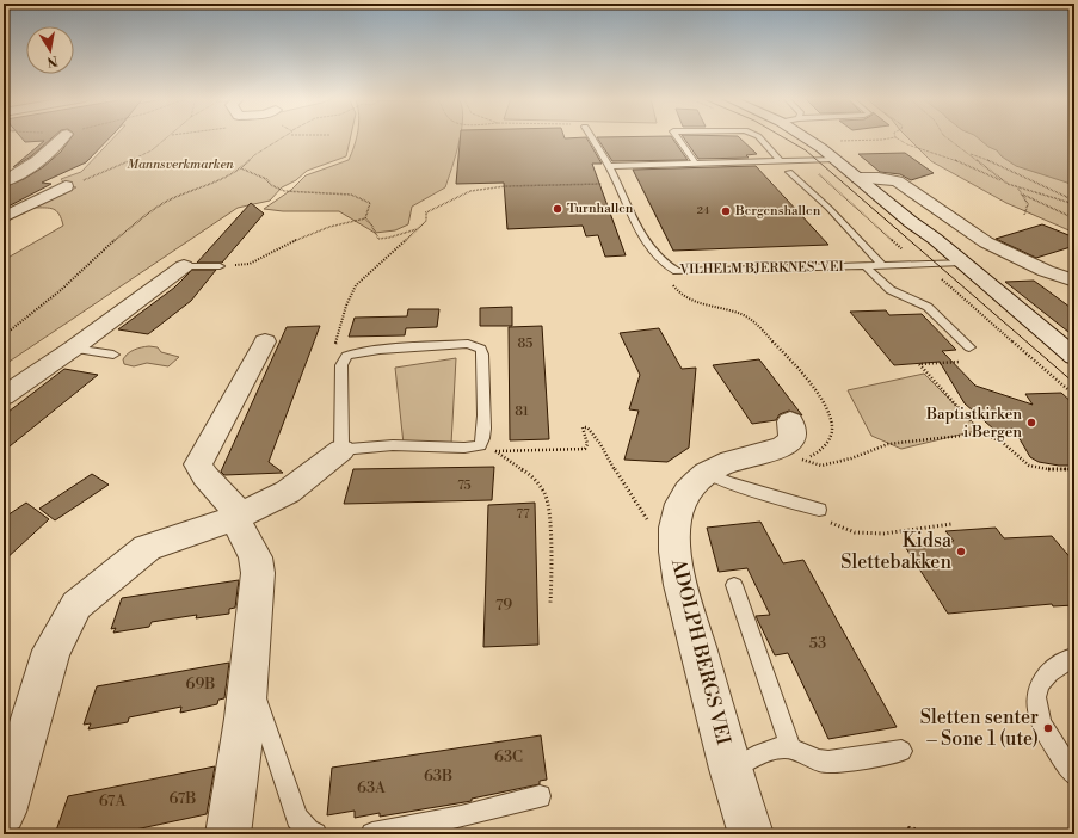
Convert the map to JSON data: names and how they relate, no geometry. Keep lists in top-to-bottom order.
{
  "streets": {
    "street": ["ADOLPH BERGS VEI"],
    "lane": ["VILHELM BJERKNES' VEI"]
  },
  "parks": ["Mannsverkmarken"],
  "places": [
    "Turnhallen",
    "Bergenshallen",
    "Baptistkirken i Bergen",
    "Kidsa Slettebakken",
    "Sletten senter – Sone 1 (ute)"
  ],
  "house_numbers": [
    "24",
    "85",
    "81",
    "75",
    "77",
    "79",
    "53",
    "69B",
    "63C",
    "63B",
    "63A",
    "67B",
    "67A"
  ],
  "north": "bottom"
}
